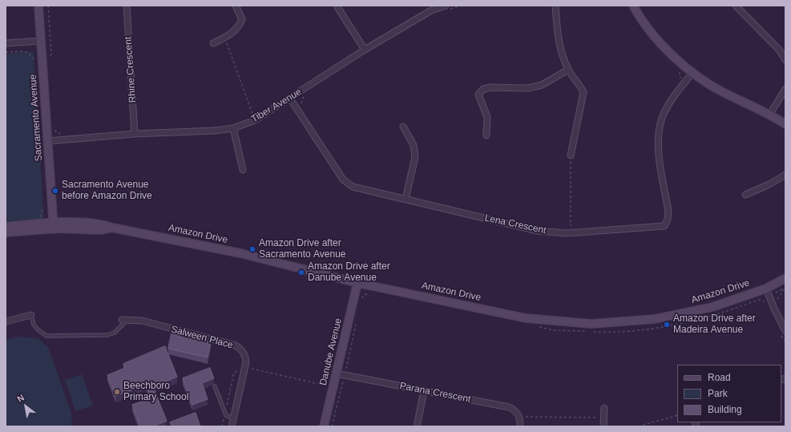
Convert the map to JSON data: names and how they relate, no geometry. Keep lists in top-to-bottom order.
{
  "streets": {
    "street": [
      "Rhine Crescent",
      "Tiber Avenue",
      "Sacramento Avenue",
      "Lena Crescent",
      "Amazon Drive",
      "Salween Place",
      "Danube Avenue",
      "Parana Crescent"
    ]
  },
  "crossings": [
    ["Rhine Crescent", "Tiber Avenue"],
    ["Tiber Avenue", "Sacramento Avenue"],
    ["Tiber Avenue", "Lena Crescent"],
    ["Sacramento Avenue", "Amazon Drive"],
    ["Amazon Drive", "Danube Avenue"],
    ["Danube Avenue", "Parana Crescent"]
  ],
  "places": [
    "Sacramento Avenue before Amazon Drive",
    "Amazon Drive after Sacramento Avenue",
    "Amazon Drive after Danube Avenue",
    "Amazon Drive after Madeira Avenue",
    "Beechboro Primary School"
  ],
  "legend": ["Road", "Park", "Building"],
  "north": "top left"
}
